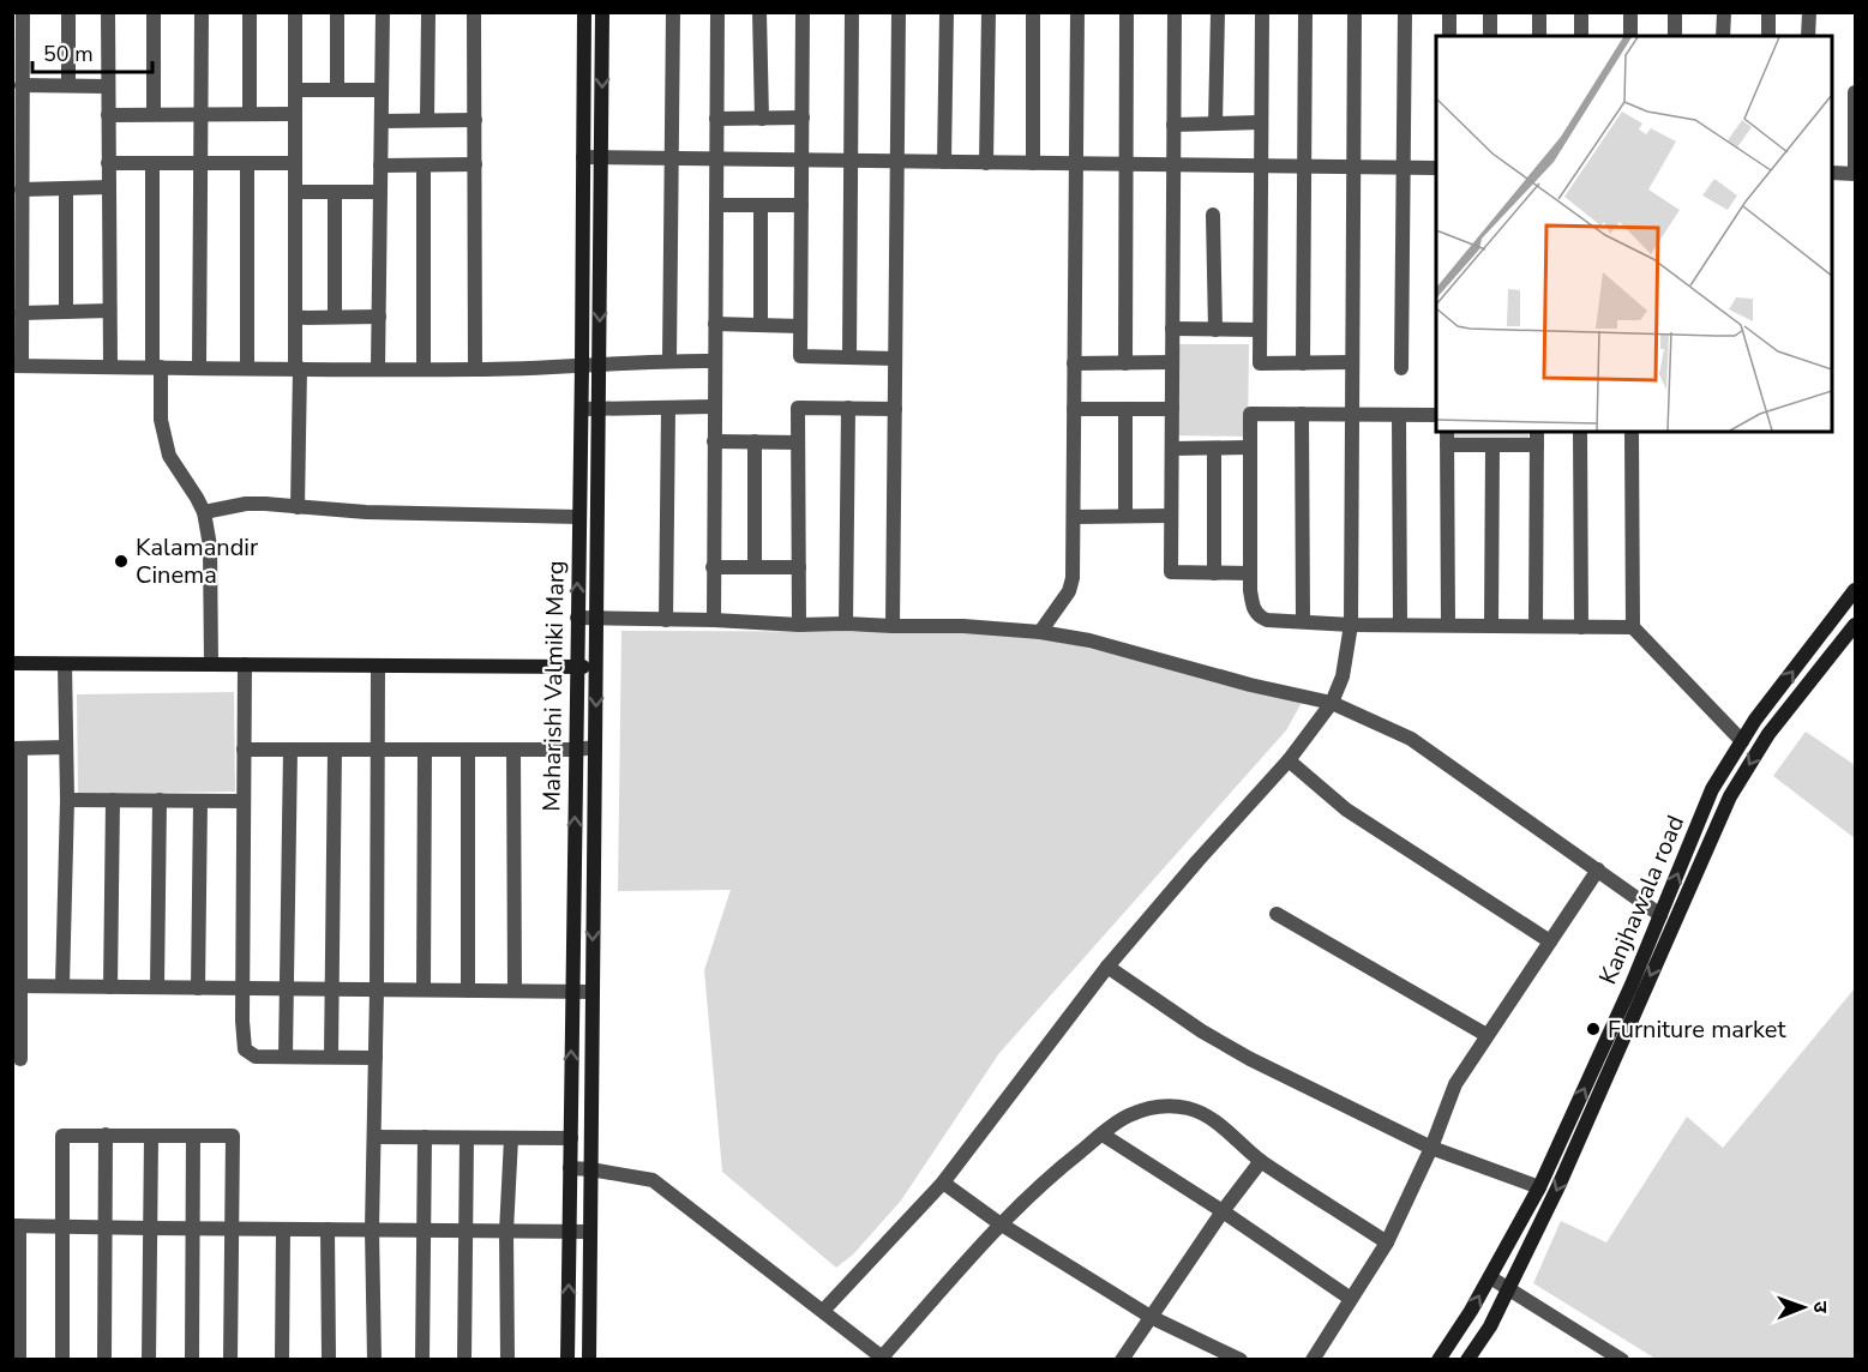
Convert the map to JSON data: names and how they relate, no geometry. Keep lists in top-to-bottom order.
{
  "streets": {
    "street": ["Maharishi Valmiki Marg", "Kanjhawala road"]
  },
  "places": ["Kalamandir Cinema", "Furniture market"],
  "scale_bar": "50 m",
  "north": "right"
}
